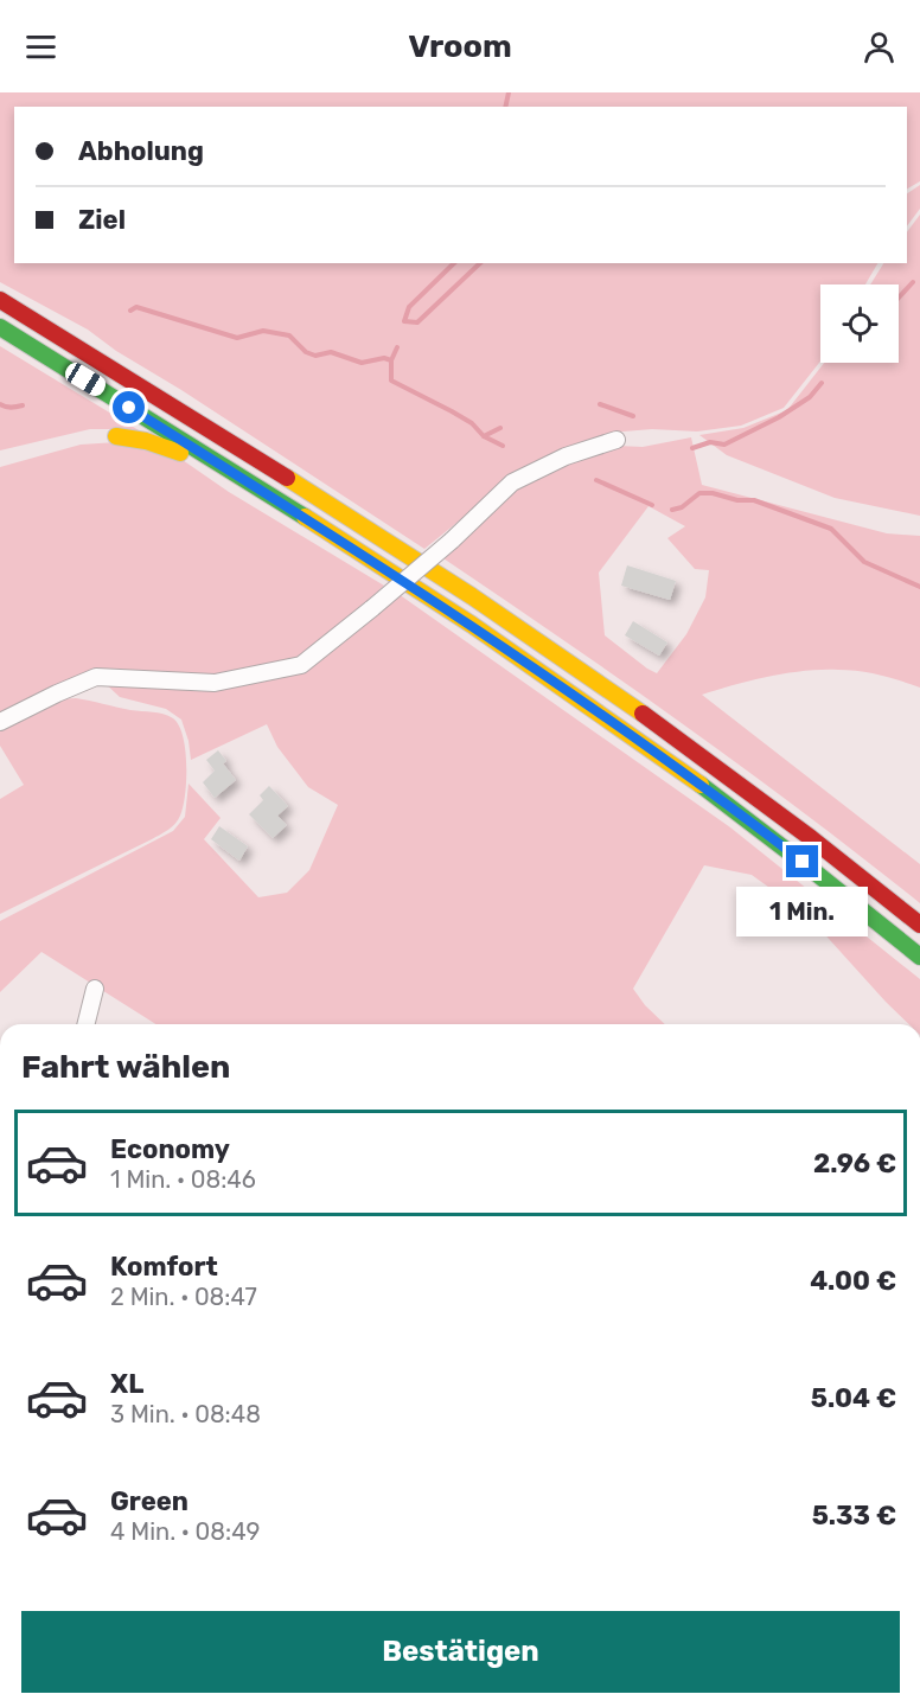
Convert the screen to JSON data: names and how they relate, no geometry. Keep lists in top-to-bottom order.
{
  "page": {
    "header": "Vroom",
    "banner": ["Abholung", "Ziel"],
    "bubble": "1 Min.",
    "heading": "Fahrt wählen",
    "list": [
      {
        "name": "Economy",
        "note": "1 Min. · 08:46",
        "value": "2.96 €"
      },
      {
        "name": "Komfort",
        "note": "2 Min. · 08:47",
        "value": "4.00 €"
      },
      {
        "name": "XL",
        "note": "3 Min. · 08:48",
        "value": "5.04 €"
      },
      {
        "name": "Green",
        "note": "4 Min. · 08:49",
        "value": "5.33 €"
      }
    ],
    "buttons": "Bestätigen"
  }
}
